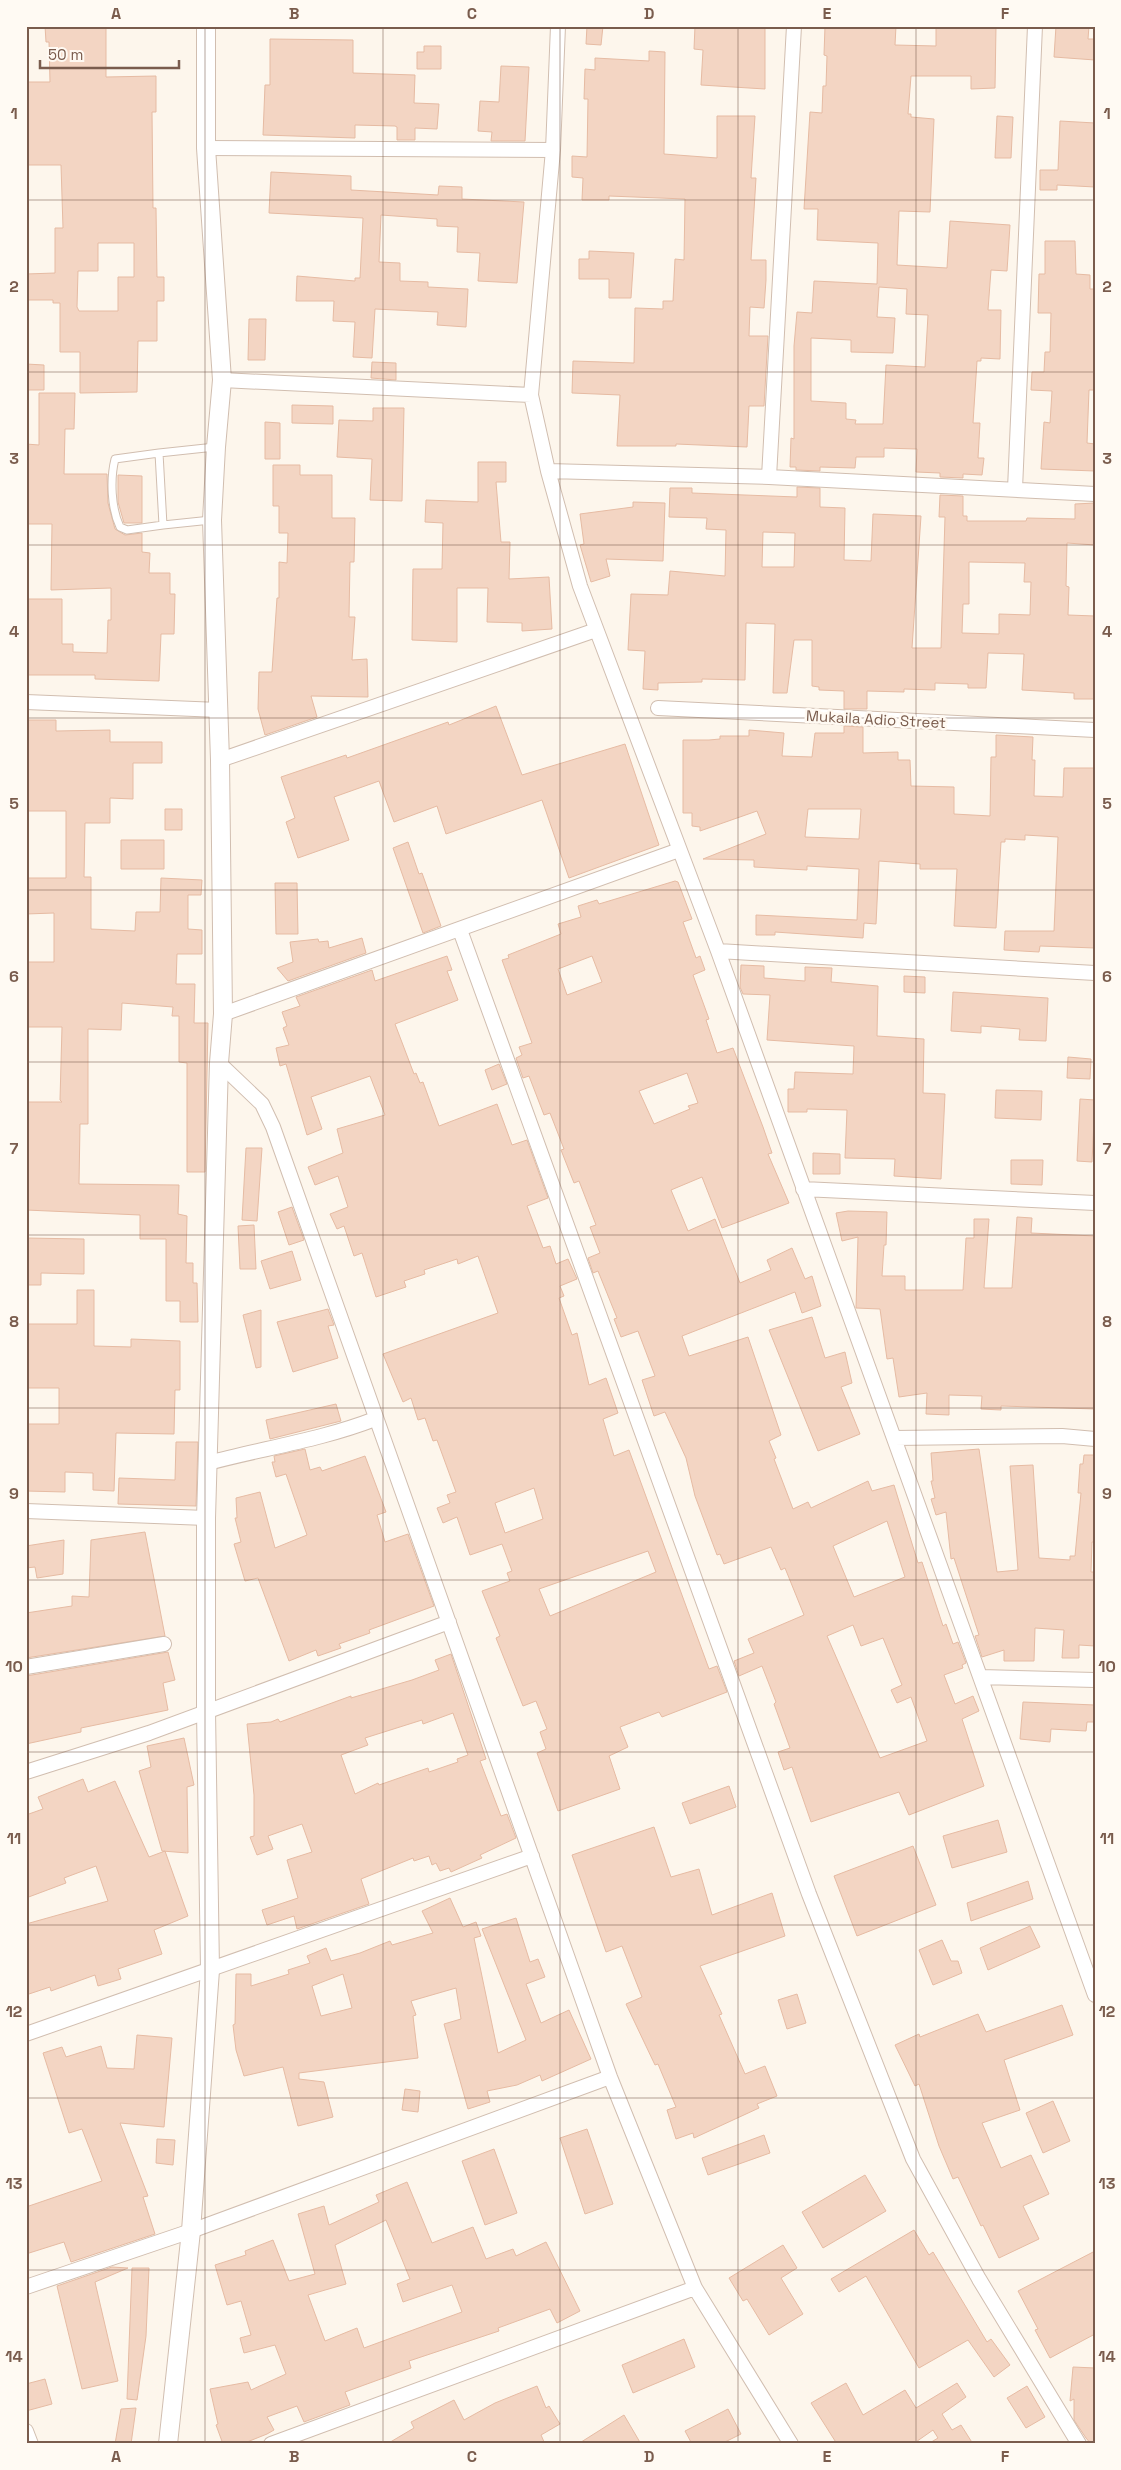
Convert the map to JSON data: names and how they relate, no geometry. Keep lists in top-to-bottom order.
{
  "streets": {
    "street": ["Mukaila Adio Street"]
  },
  "scale_bar": "50 m",
  "grid": {
    "columns": [
      "A",
      "B",
      "C",
      "D",
      "E",
      "F"
    ],
    "rows": [
      "1",
      "2",
      "3",
      "4",
      "5",
      "6",
      "7",
      "8",
      "9",
      "10",
      "11",
      "12",
      "13",
      "14"
    ]
  }
}
